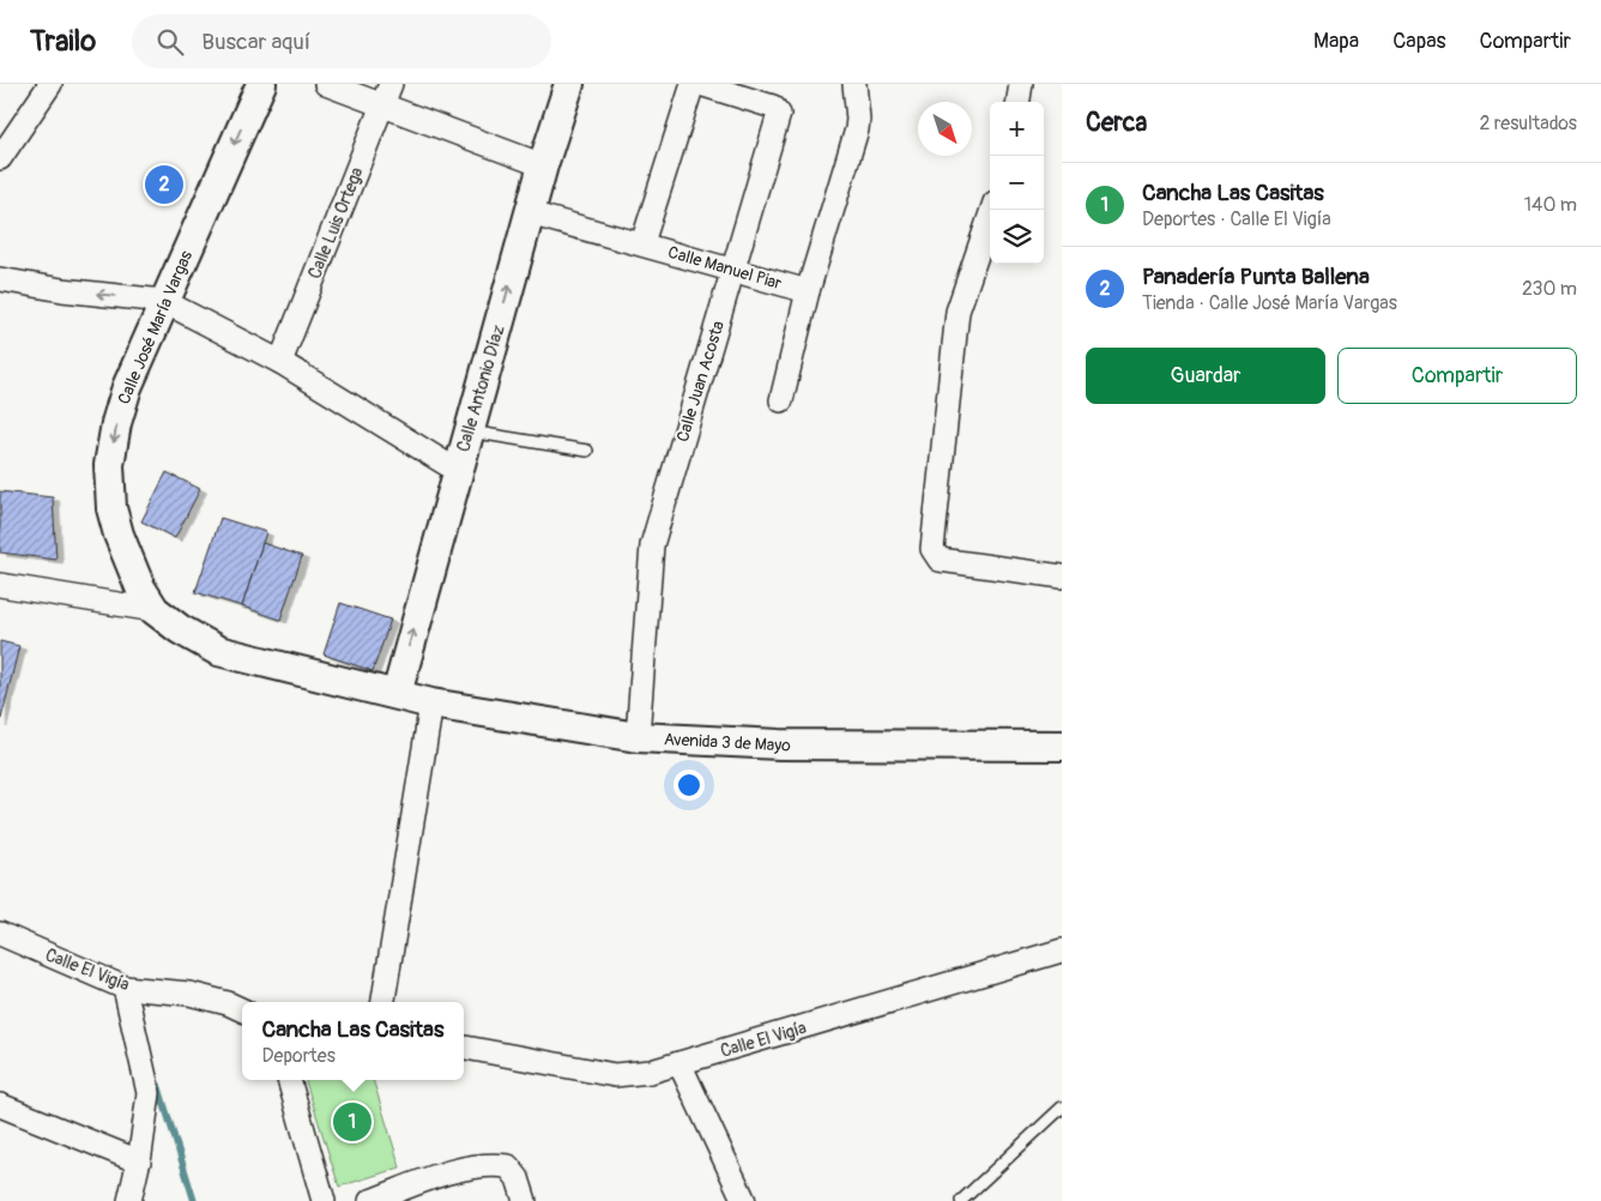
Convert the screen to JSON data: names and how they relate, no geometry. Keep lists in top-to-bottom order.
{
  "streets": {
    "street": [
      "Calle Luis Ortega",
      "Calle Manuel Piar",
      "Calle José María Vargas",
      "Calle Juan Acosta",
      "Calle Antonio Díaz",
      "Avenida 3 de Mayo",
      "Calle El Vigía"
    ]
  },
  "crossings": [
    ["Calle Manuel Piar", "Calle Juan Acosta"],
    ["Calle Manuel Piar", "Calle Antonio Díaz"],
    ["Calle José María Vargas", "Avenida 3 de Mayo"],
    ["Calle Juan Acosta", "Avenida 3 de Mayo"],
    ["Calle Antonio Díaz", "Avenida 3 de Mayo"]
  ],
  "one_way": ["Calle José María Vargas", "Calle Antonio Díaz"],
  "north": "bottom right",
  "page": {
    "header": "Trailo",
    "search": "Buscar aquí",
    "nav": ["Mapa", "Capas", "Compartir"],
    "heading": ["Cerca", "2 resultados"],
    "map_buttons": ["+", "−"],
    "list": [
      {
        "mark": "1",
        "name": "Cancha Las Casitas",
        "note": "Deportes · Calle El Vigía",
        "value": "140 m"
      },
      {
        "mark": "2",
        "name": "Panadería Punta Ballena",
        "note": "Tienda · Calle José María Vargas",
        "value": "230 m"
      }
    ],
    "pins": ["2", "1"],
    "buttons": ["Guardar", "Compartir"],
    "popup": ["Cancha Las Casitas", "Deportes"]
  }
}
